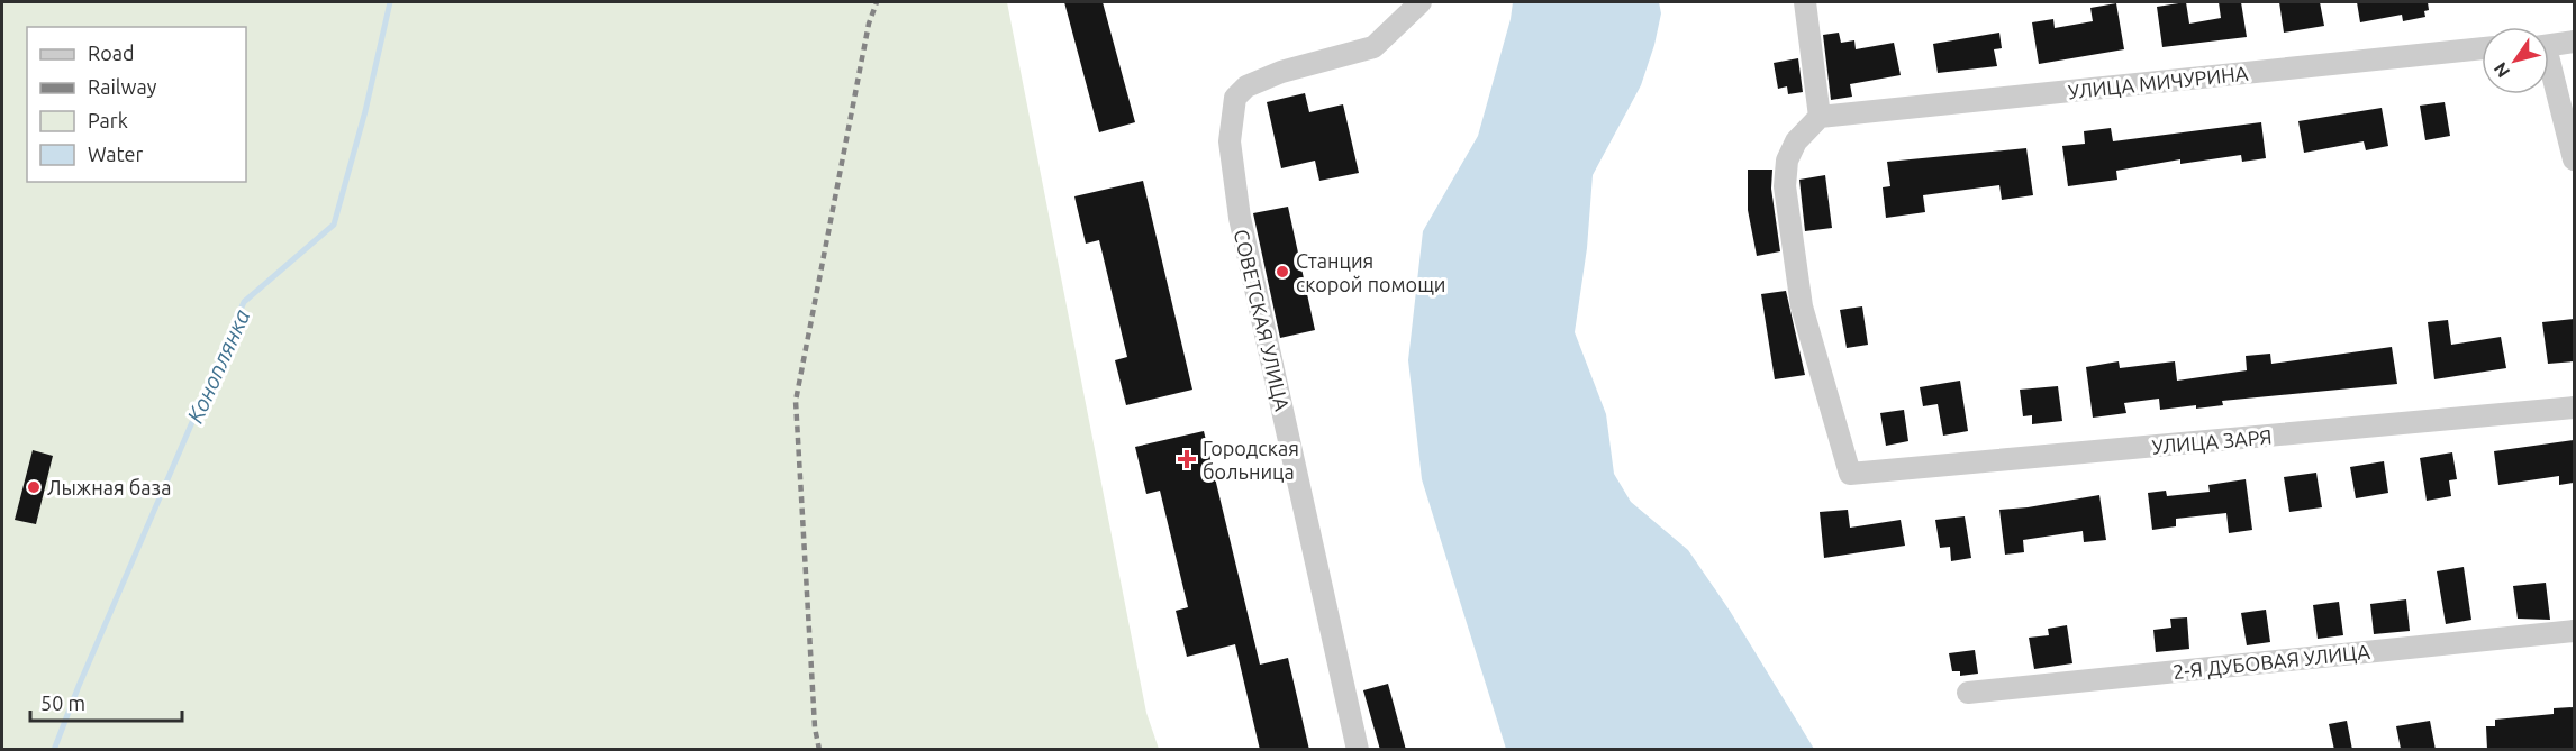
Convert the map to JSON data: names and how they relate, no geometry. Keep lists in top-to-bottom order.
{
  "streets": {
    "street": [
      "УЛИЦА МИЧУРИНА",
      "СОВЕТСКАЯ УЛИЦА",
      "УЛИЦА ЗАРЯ",
      "2-Я ДУБОВАЯ УЛИЦА"
    ]
  },
  "crossings": [
    ["УЛИЦА МИЧУРИНА", "УЛИЦА ЗАРЯ"]
  ],
  "water": ["Коноплянка"],
  "places": {
    "other": ["Станция скорой помощи", "Лыжная база"],
    "health": ["Городская больница"]
  },
  "legend": [
    "Road",
    "Railway",
    "Park",
    "Water"
  ],
  "scale_bar": "50 m",
  "north": "bottom left"
}
